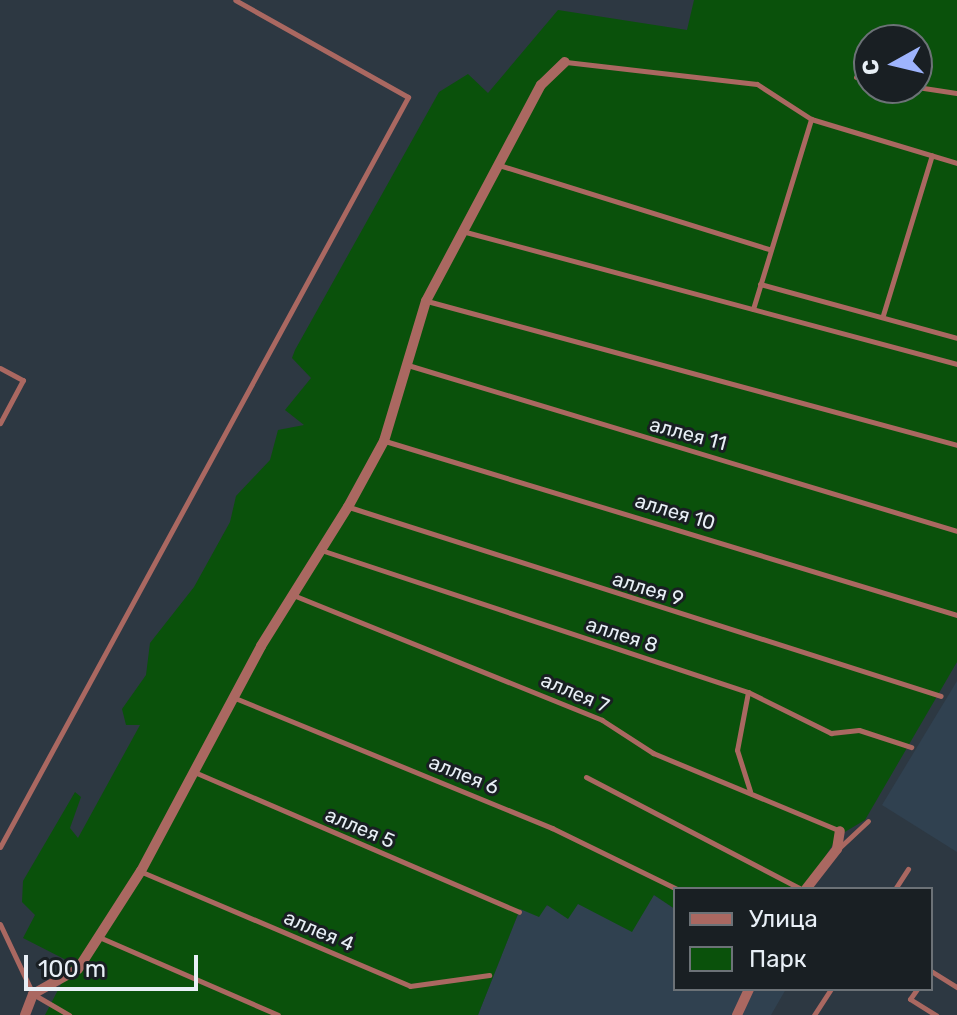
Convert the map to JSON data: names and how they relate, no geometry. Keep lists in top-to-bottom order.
{
  "streets": {
    "lane": [
      "аллея 11",
      "аллея 10",
      "аллея 9",
      "аллея 8",
      "аллея 7",
      "аллея 6",
      "аллея 5",
      "аллея 4"
    ]
  },
  "legend": ["Улица", "Парк"],
  "scale_bar": "100 m",
  "north": "left"
}
